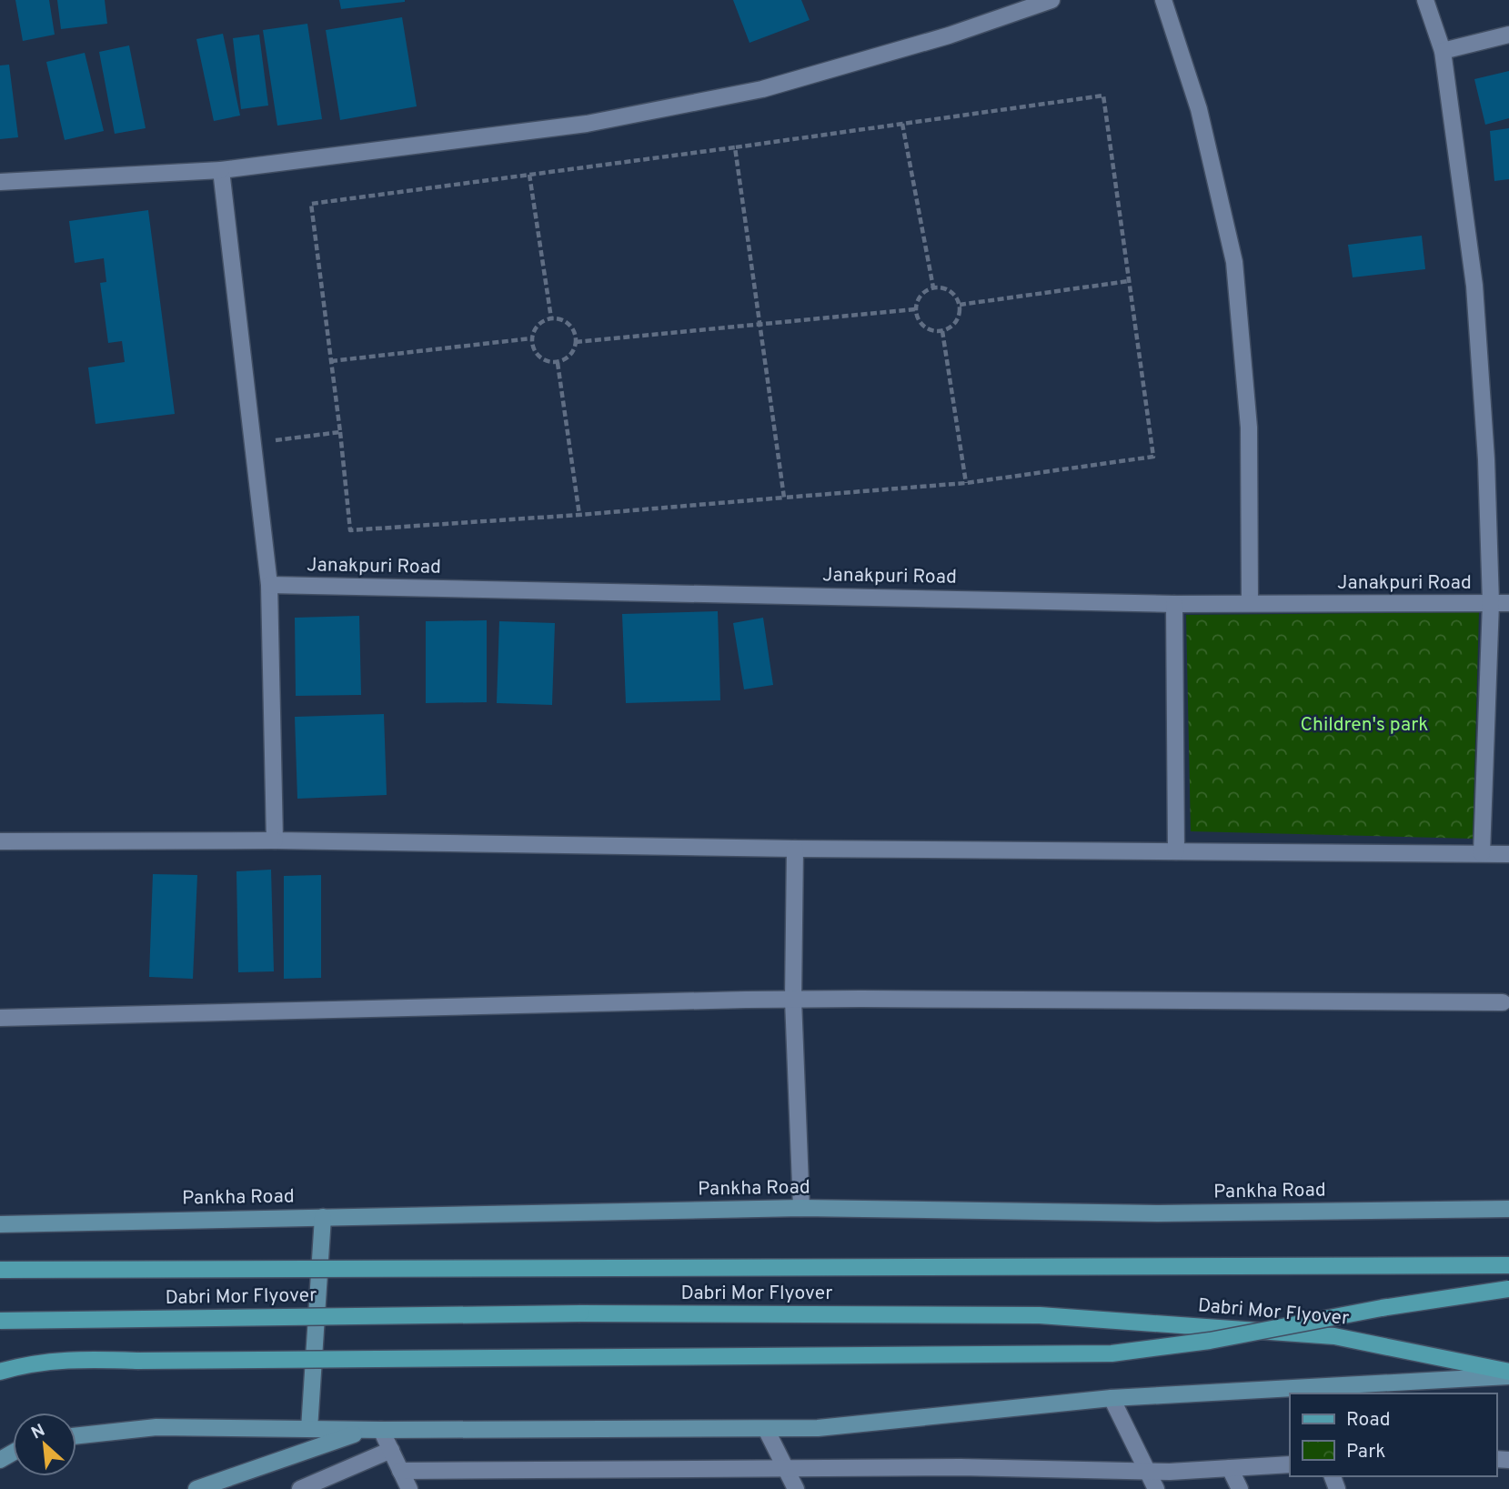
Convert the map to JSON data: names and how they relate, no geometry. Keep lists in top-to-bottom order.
{
  "streets": {
    "main road": ["Pankha Road", "Dabri Mor Flyover"],
    "street": ["Janakpuri Road"]
  },
  "parks": ["Children's park"],
  "legend": ["Road", "Park"],
  "north": "top left"
}
